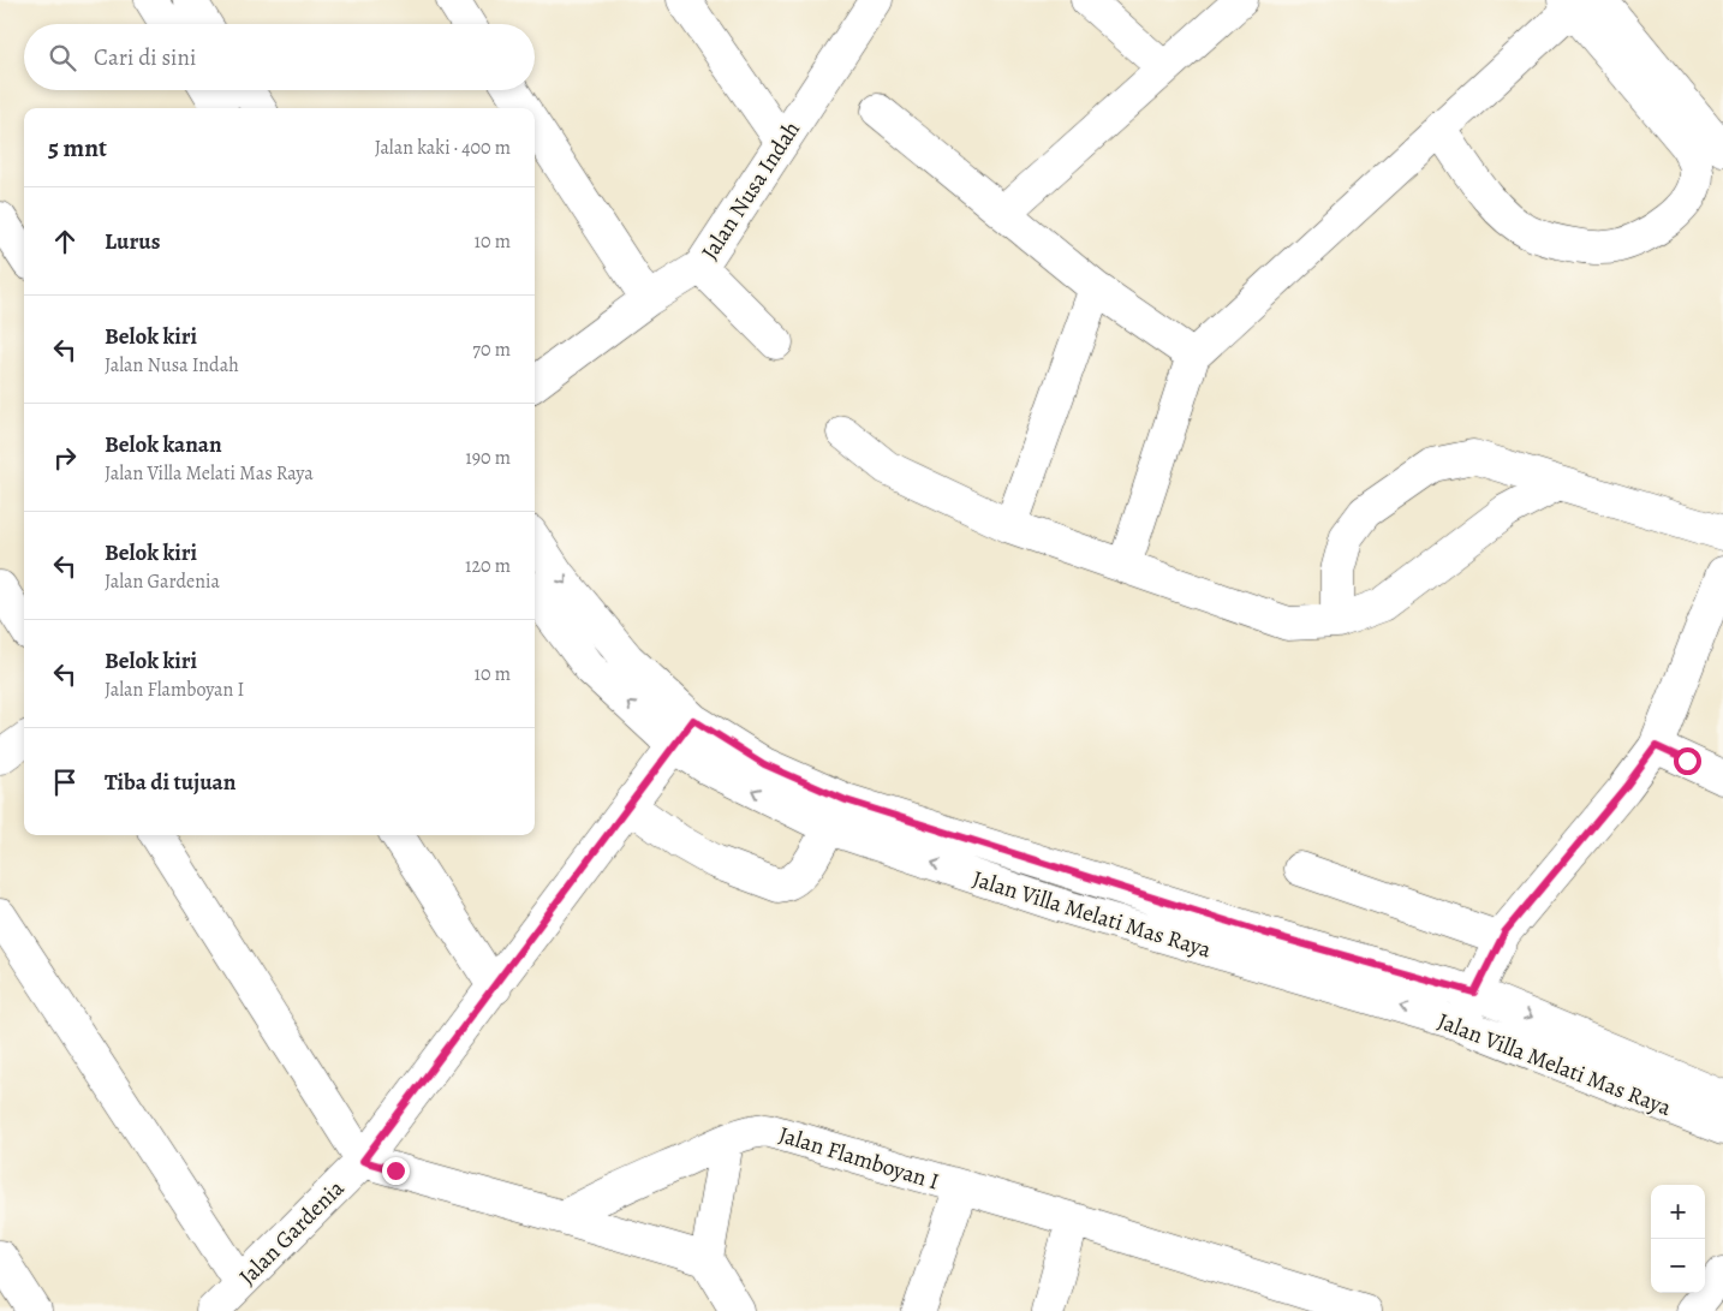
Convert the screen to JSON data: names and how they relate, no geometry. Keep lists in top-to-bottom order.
{
  "streets": {
    "street": [
      "Jalan Nusa Indah",
      "Jalan Villa Melati Mas Raya",
      "Jalan Flamboyan I",
      "Jalan Gardenia"
    ]
  },
  "crossings": [
    ["Jalan Villa Melati Mas Raya", "Jalan Gardenia"]
  ],
  "page": {
    "search": "Cari di sini",
    "heading": ["5 mnt", "Jalan kaki · 400 m"],
    "list": [
      ["Lurus", "10 m"],
      ["Belok kiri", "Jalan Nusa Indah", "70 m"],
      ["Belok kanan", "Jalan Villa Melati Mas Raya", "190 m"],
      ["Belok kiri", "Jalan Gardenia", "120 m"],
      ["Belok kiri", "Jalan Flamboyan I", "10 m"],
      "Tiba di tujuan"
    ],
    "map_buttons": ["+", "−"]
  }
}
